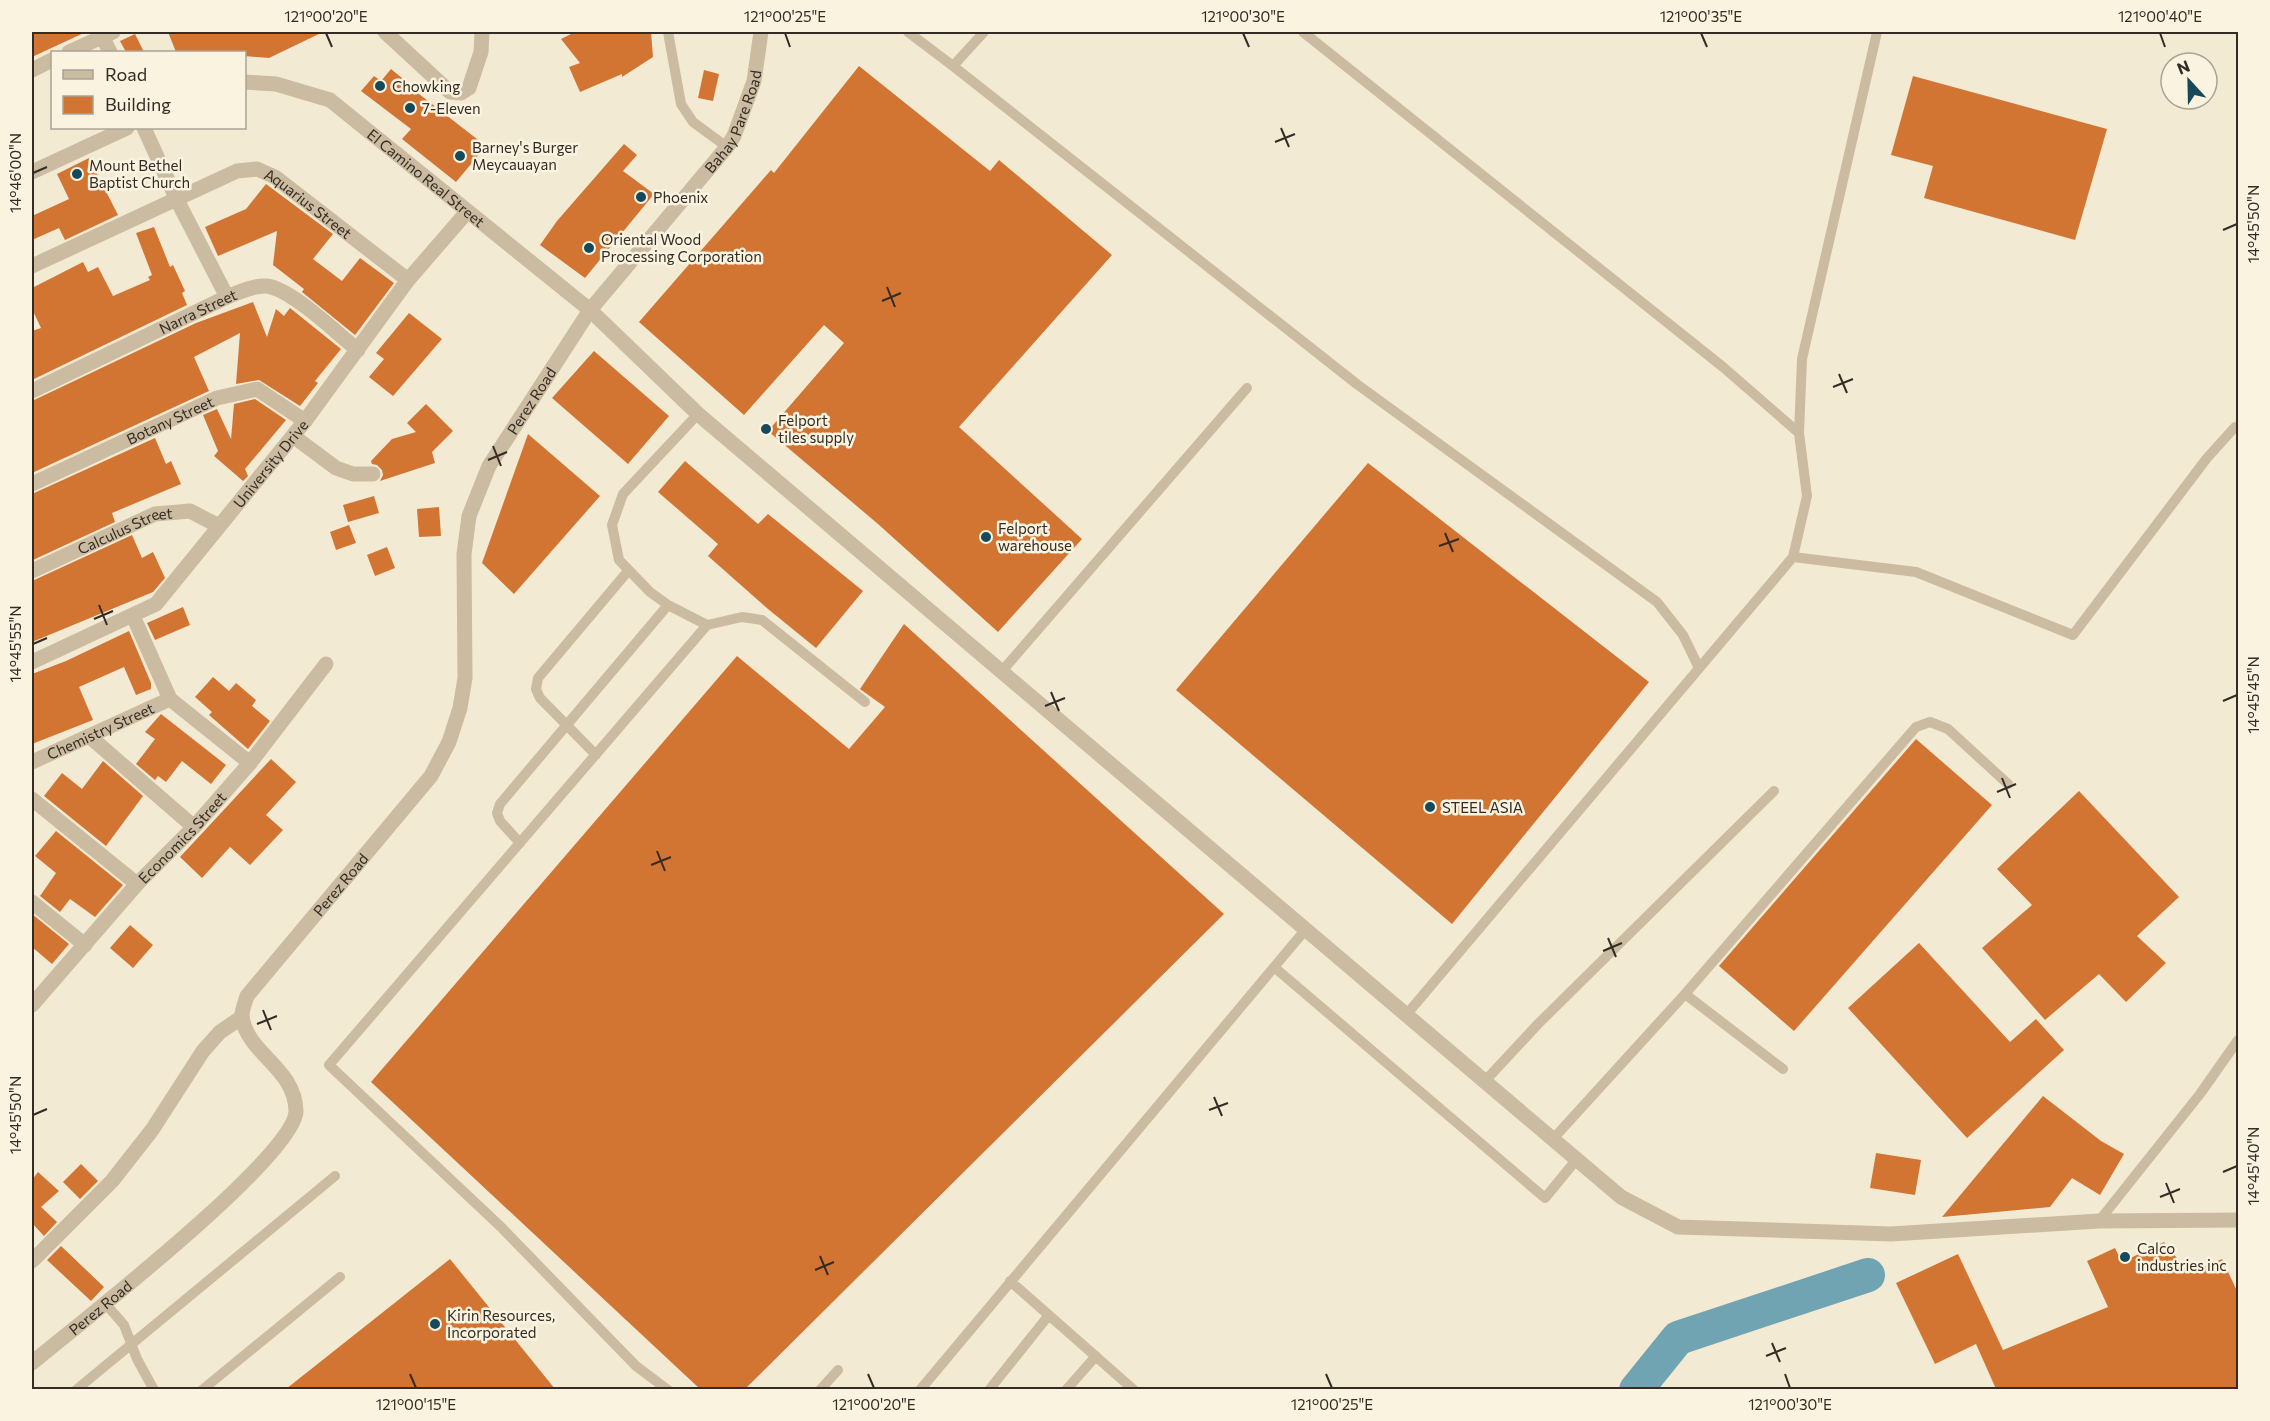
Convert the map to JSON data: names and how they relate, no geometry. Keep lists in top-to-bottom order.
{
  "streets": {
    "street": [
      "Bahay Pare Road",
      "El Camino Real Street",
      "Aquarius Street",
      "Narra Street",
      "Perez Road",
      "Botany Street",
      "University Drive",
      "Calculus Street",
      "Chemistry Street",
      "Economics Street"
    ]
  },
  "crossings": [
    ["Bahay Pare Road", "El Camino Real Street"],
    ["Bahay Pare Road", "Perez Road"],
    ["El Camino Real Street", "Perez Road"],
    ["El Camino Real Street", "University Drive"],
    ["Aquarius Street", "University Drive"],
    ["Narra Street", "University Drive"],
    ["Botany Street", "University Drive"],
    ["University Drive", "Calculus Street"]
  ],
  "places": [
    "Chowking",
    "7-Eleven",
    "Barney's Burger Meycauayan",
    "Mount Bethel Baptist Church",
    "Phoenix",
    "Oriental Wood Processing Corporation",
    "Felport tiles supply",
    "Felport warehouse",
    "STEEL ASIA",
    "Calco industries inc",
    "Kirin Resources, Incorporated"
  ],
  "legend": ["Road", "Building"],
  "north": "top",
  "coordinates": [
    "121°00'20\"E",
    "121°00'25\"E",
    "121°00'30\"E",
    "121°00'35\"E",
    "121°00'40\"E",
    "14°46'00\"N",
    "14°45'50\"N",
    "14°45'55\"N",
    "14°45'45\"N",
    "14°45'40\"N",
    "121°00'15\"E"
  ]
}
